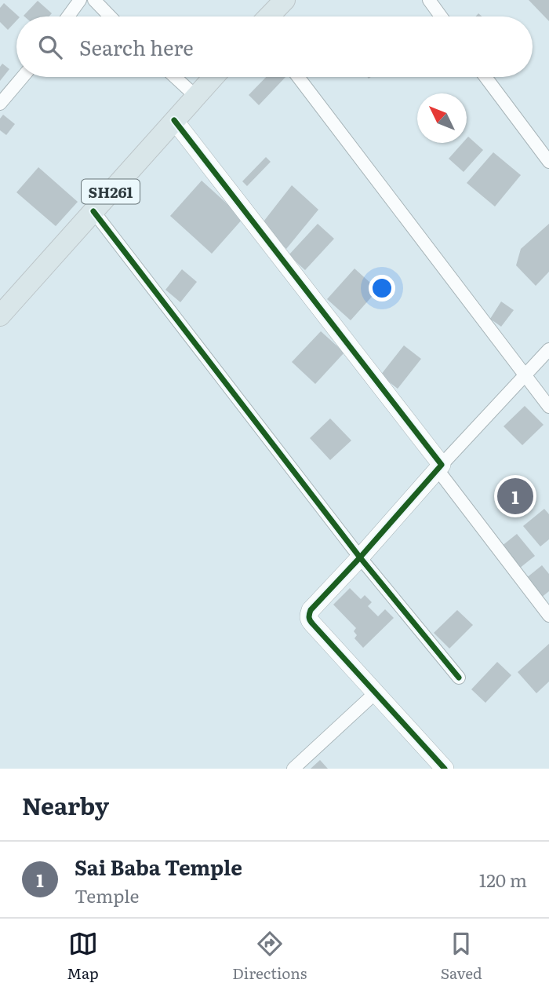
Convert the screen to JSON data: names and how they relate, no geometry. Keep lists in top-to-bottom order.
{
  "streets": {
    "main road": ["SH261"]
  },
  "north": "top left",
  "page": {
    "search": "Search here",
    "pins": "1",
    "heading": "Nearby",
    "list": [
      {
        "mark": "1",
        "name": "Sai Baba Temple",
        "note": "Temple",
        "value": "120 m"
      }
    ],
    "nav": ["Map", "Directions", "Saved"]
  }
}
